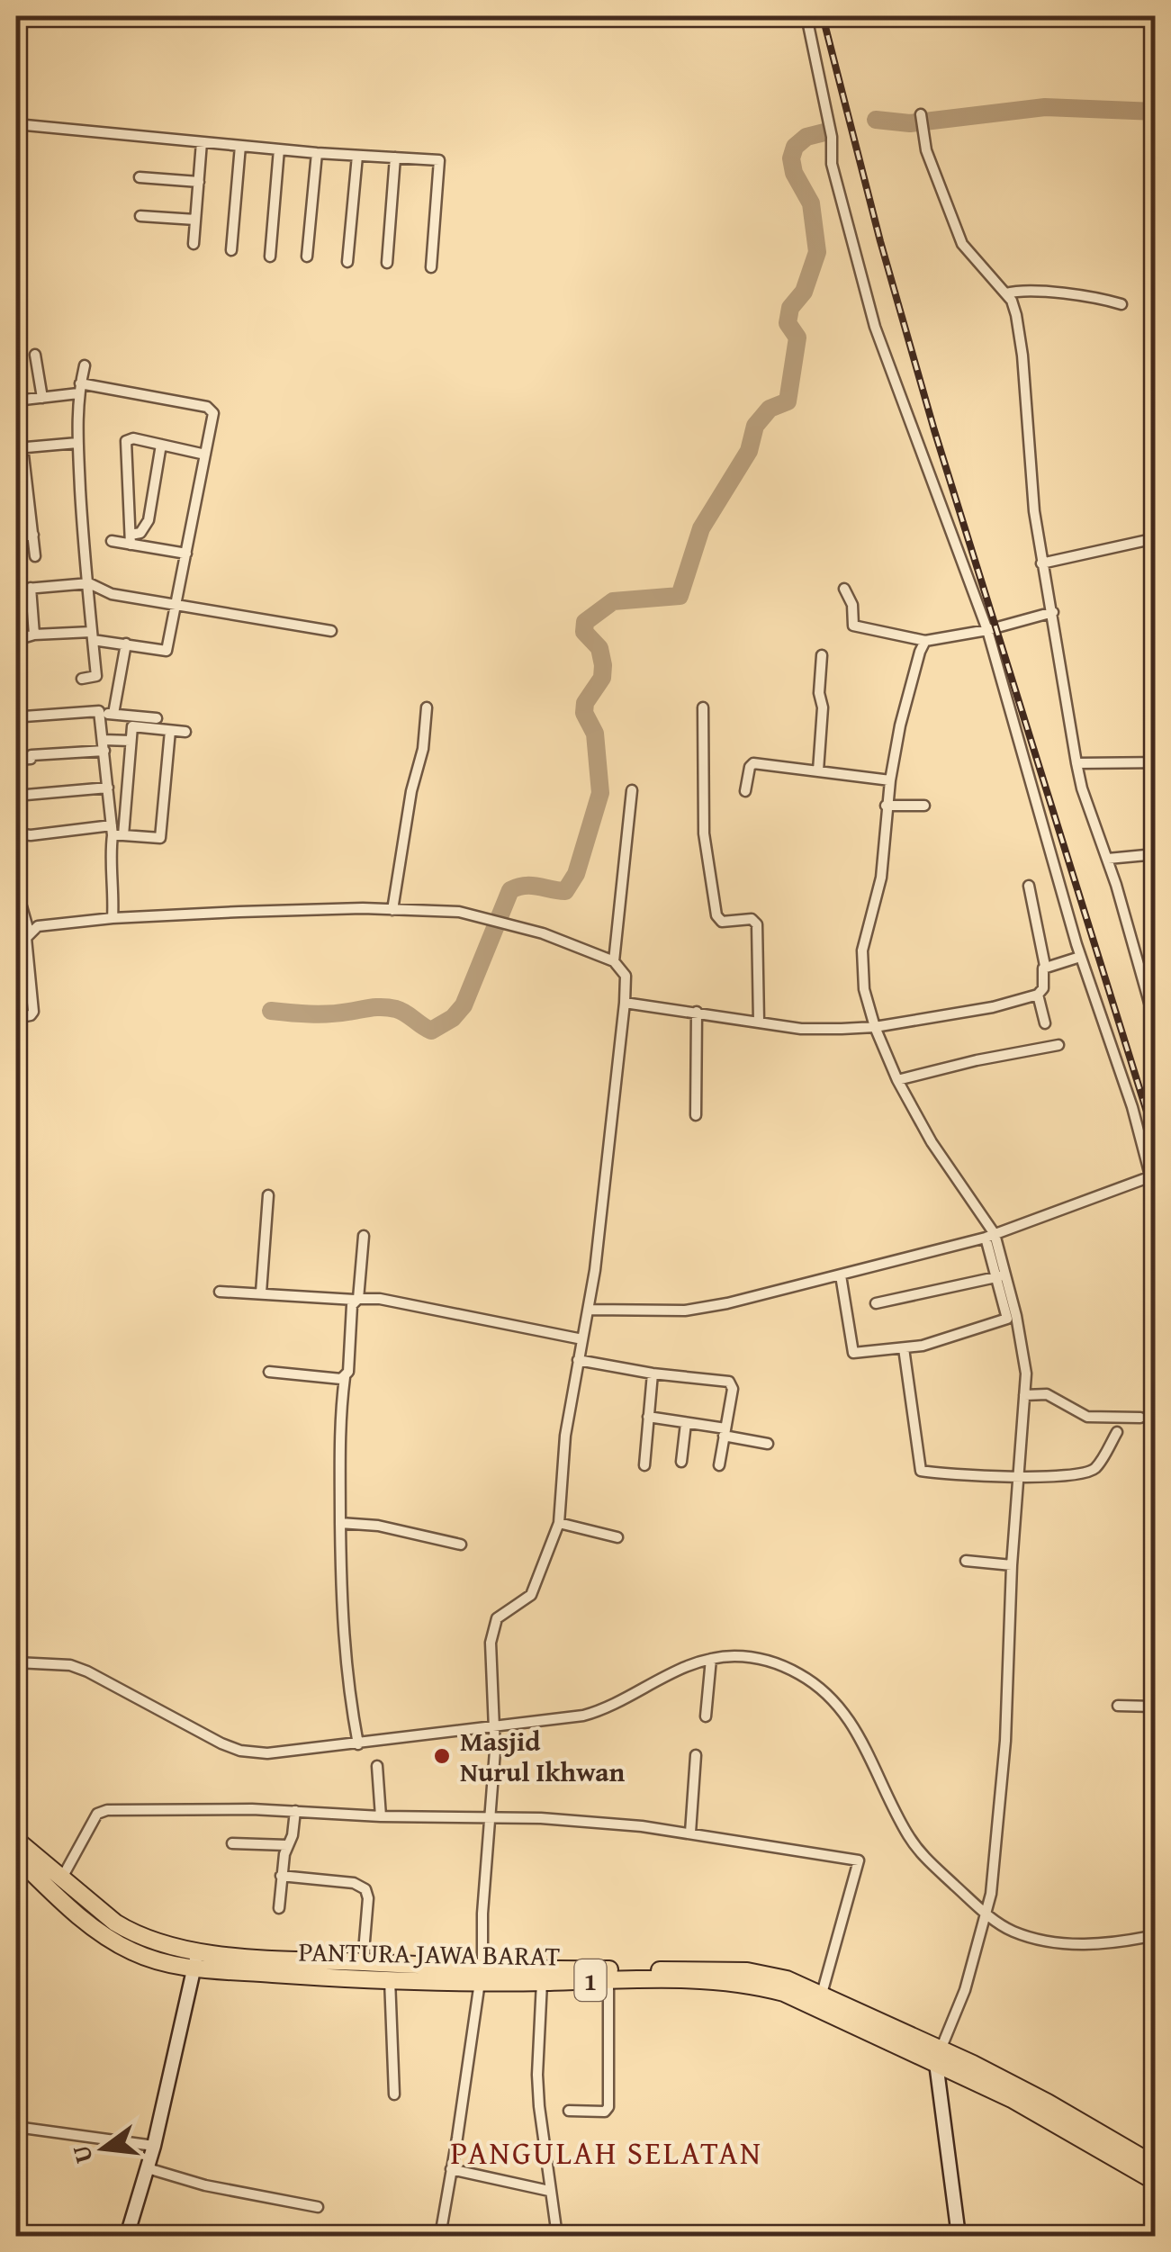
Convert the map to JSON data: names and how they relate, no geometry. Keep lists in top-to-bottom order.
{
  "streets": {
    "highway": ["PANTURA JAWA BARAT", "1"]
  },
  "crossings": [
    ["PANTURA JAWA BARAT", "1"]
  ],
  "districts": ["PANGULAH SELATAN"],
  "places": ["Masjid Nurul Ikhwan"],
  "north": "left"
}
